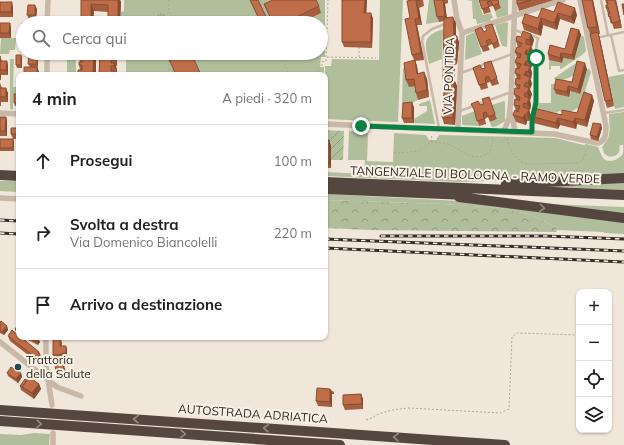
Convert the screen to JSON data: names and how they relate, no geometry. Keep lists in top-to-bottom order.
{
  "streets": {
    "highway": ["TANGENZIALE DI BOLOGNA - RAMO VERDE", "AUTOSTRADA ADRIATICA"],
    "street": ["VIA PONTIDA"]
  },
  "places": ["Trattoria della Salute"],
  "page": {
    "search": "Cerca qui",
    "heading": ["4 min", "A piedi · 320 m"],
    "list": [
      ["Prosegui", "100 m"],
      ["Svolta a destra", "Via Domenico Biancolelli", "220 m"],
      "Arrivo a destinazione"
    ],
    "map_buttons": ["+", "−"]
  }
}
